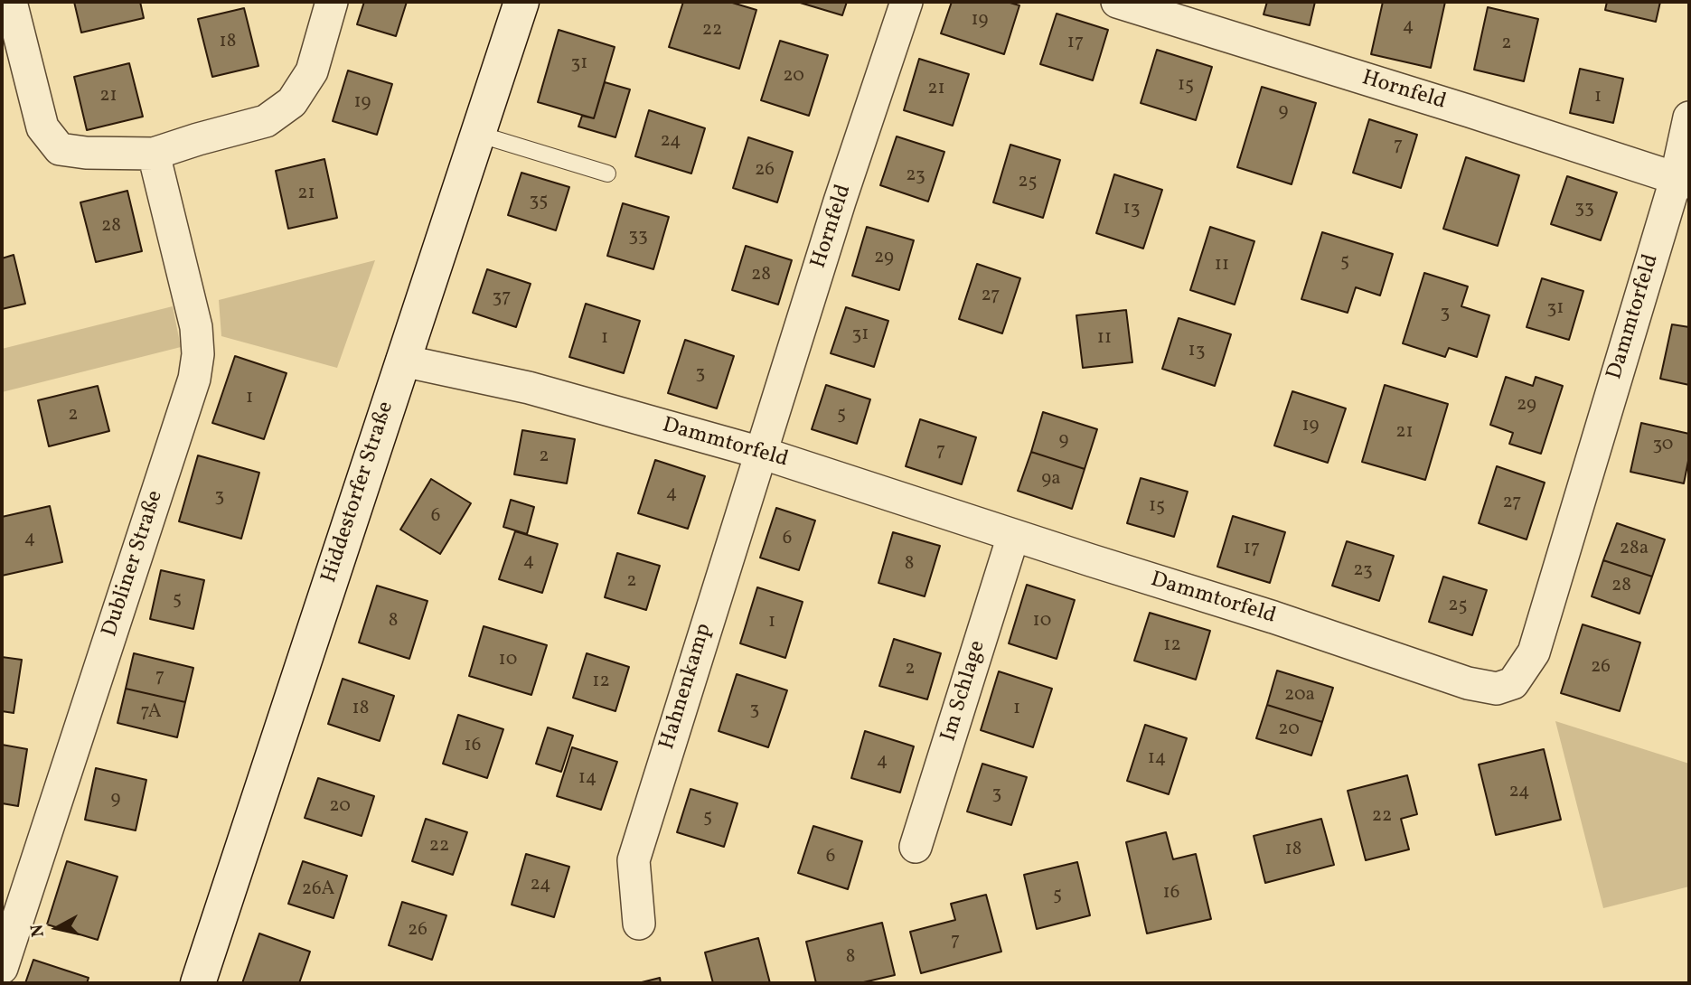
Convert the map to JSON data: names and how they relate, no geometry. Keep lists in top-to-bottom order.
{
  "streets": {
    "street": [
      "Hornfeld",
      "Dammtorfeld",
      "Hiddestorfer Straße",
      "Dubliner Straße",
      "Hahnenkamp",
      "Im Schlage"
    ]
  },
  "crossings": [
    ["Hornfeld", "Dammtorfeld"],
    ["Hornfeld", "Hahnenkamp"],
    ["Dammtorfeld", "Hiddestorfer Straße"],
    ["Dammtorfeld", "Hahnenkamp"],
    ["Dammtorfeld", "Im Schlage"]
  ],
  "house_numbers": [
    "19",
    "4",
    "22",
    "18",
    "17",
    "2",
    "31",
    "20",
    "15",
    "21",
    "21",
    "1",
    "19",
    "9",
    "24",
    "7",
    "26",
    "23",
    "25",
    "21",
    "35",
    "33",
    "13",
    "28",
    "33",
    "29",
    "5",
    "11",
    "28",
    "27",
    "37",
    "31",
    "3",
    "31",
    "1",
    "11",
    "13",
    "3",
    "1",
    "29",
    "5",
    "2",
    "19",
    "21",
    "9",
    "30",
    "7",
    "2",
    "9a",
    "4",
    "3",
    "27",
    "15",
    "6",
    "4",
    "6",
    "17",
    "28a",
    "4",
    "8",
    "23",
    "2",
    "28",
    "5",
    "25",
    "8",
    "10",
    "1",
    "12",
    "10",
    "26",
    "2",
    "7",
    "12",
    "20a",
    "18",
    "1",
    "3",
    "7A",
    "20",
    "16",
    "14",
    "4",
    "14",
    "24",
    "3",
    "9",
    "20",
    "22",
    "5",
    "22",
    "18",
    "6",
    "24",
    "26A",
    "16",
    "5",
    "26",
    "7",
    "8"
  ],
  "north": "left"
}
